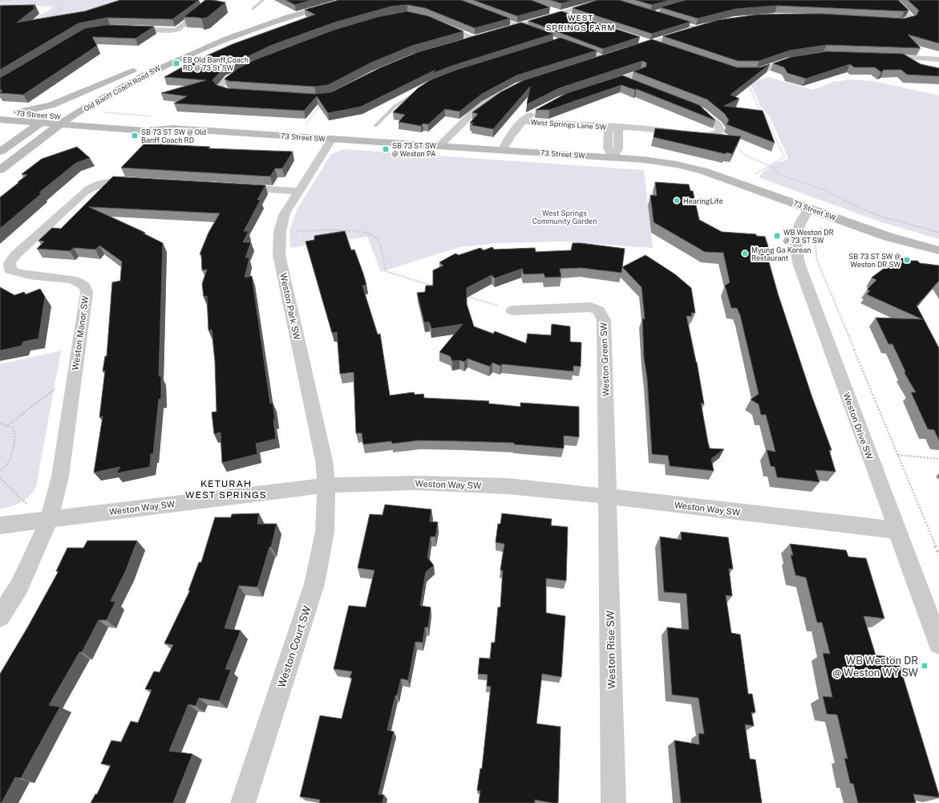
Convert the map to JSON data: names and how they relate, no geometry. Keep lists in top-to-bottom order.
{
  "streets": {
    "main road": ["Old Banff Coach Road SW", "73 Street SW"],
    "street": [
      "West Springs Lane SW",
      "Weston Park SW",
      "Weston Manor SW",
      "Weston Green SW",
      "Weston Drive SW",
      "Weston Way SW",
      "Weston Court SW",
      "Weston Rise SW"
    ]
  },
  "crossings": [
    ["Old Banff Coach Road SW", "73 Street SW"],
    ["73 Street SW", "West Springs Lane SW"],
    ["73 Street SW", "Weston Park SW"],
    ["73 Street SW", "Weston Drive SW"],
    ["Weston Park SW", "Weston Way SW"],
    ["Weston Park SW", "Weston Court SW"],
    ["Weston Manor SW", "Weston Way SW"],
    ["Weston Green SW", "Weston Way SW"],
    ["Weston Green SW", "Weston Rise SW"],
    ["Weston Drive SW", "Weston Way SW"],
    ["Weston Way SW", "Weston Court SW"],
    ["Weston Way SW", "Weston Rise SW"]
  ],
  "districts": ["WEST SPRINGS FARM", "KETURAH WEST SPRINGS"],
  "parks": ["West Springs Community Garden"],
  "places": {
    "transit": [
      "EB Old Banff Coach RD @ 73 St SW",
      "SB 73 ST SW @ Old Banff Coach RD",
      "SB 73 ST SW @ Weston PA",
      "WB Weston DR @ 73 ST SW",
      "SB 73 ST SW @ Weston DR SW",
      "WB Weston DR @ Weston WY SW"
    ],
    "other": ["HearingLife", "Myung Ga Korean Restaurant"]
  }
}
